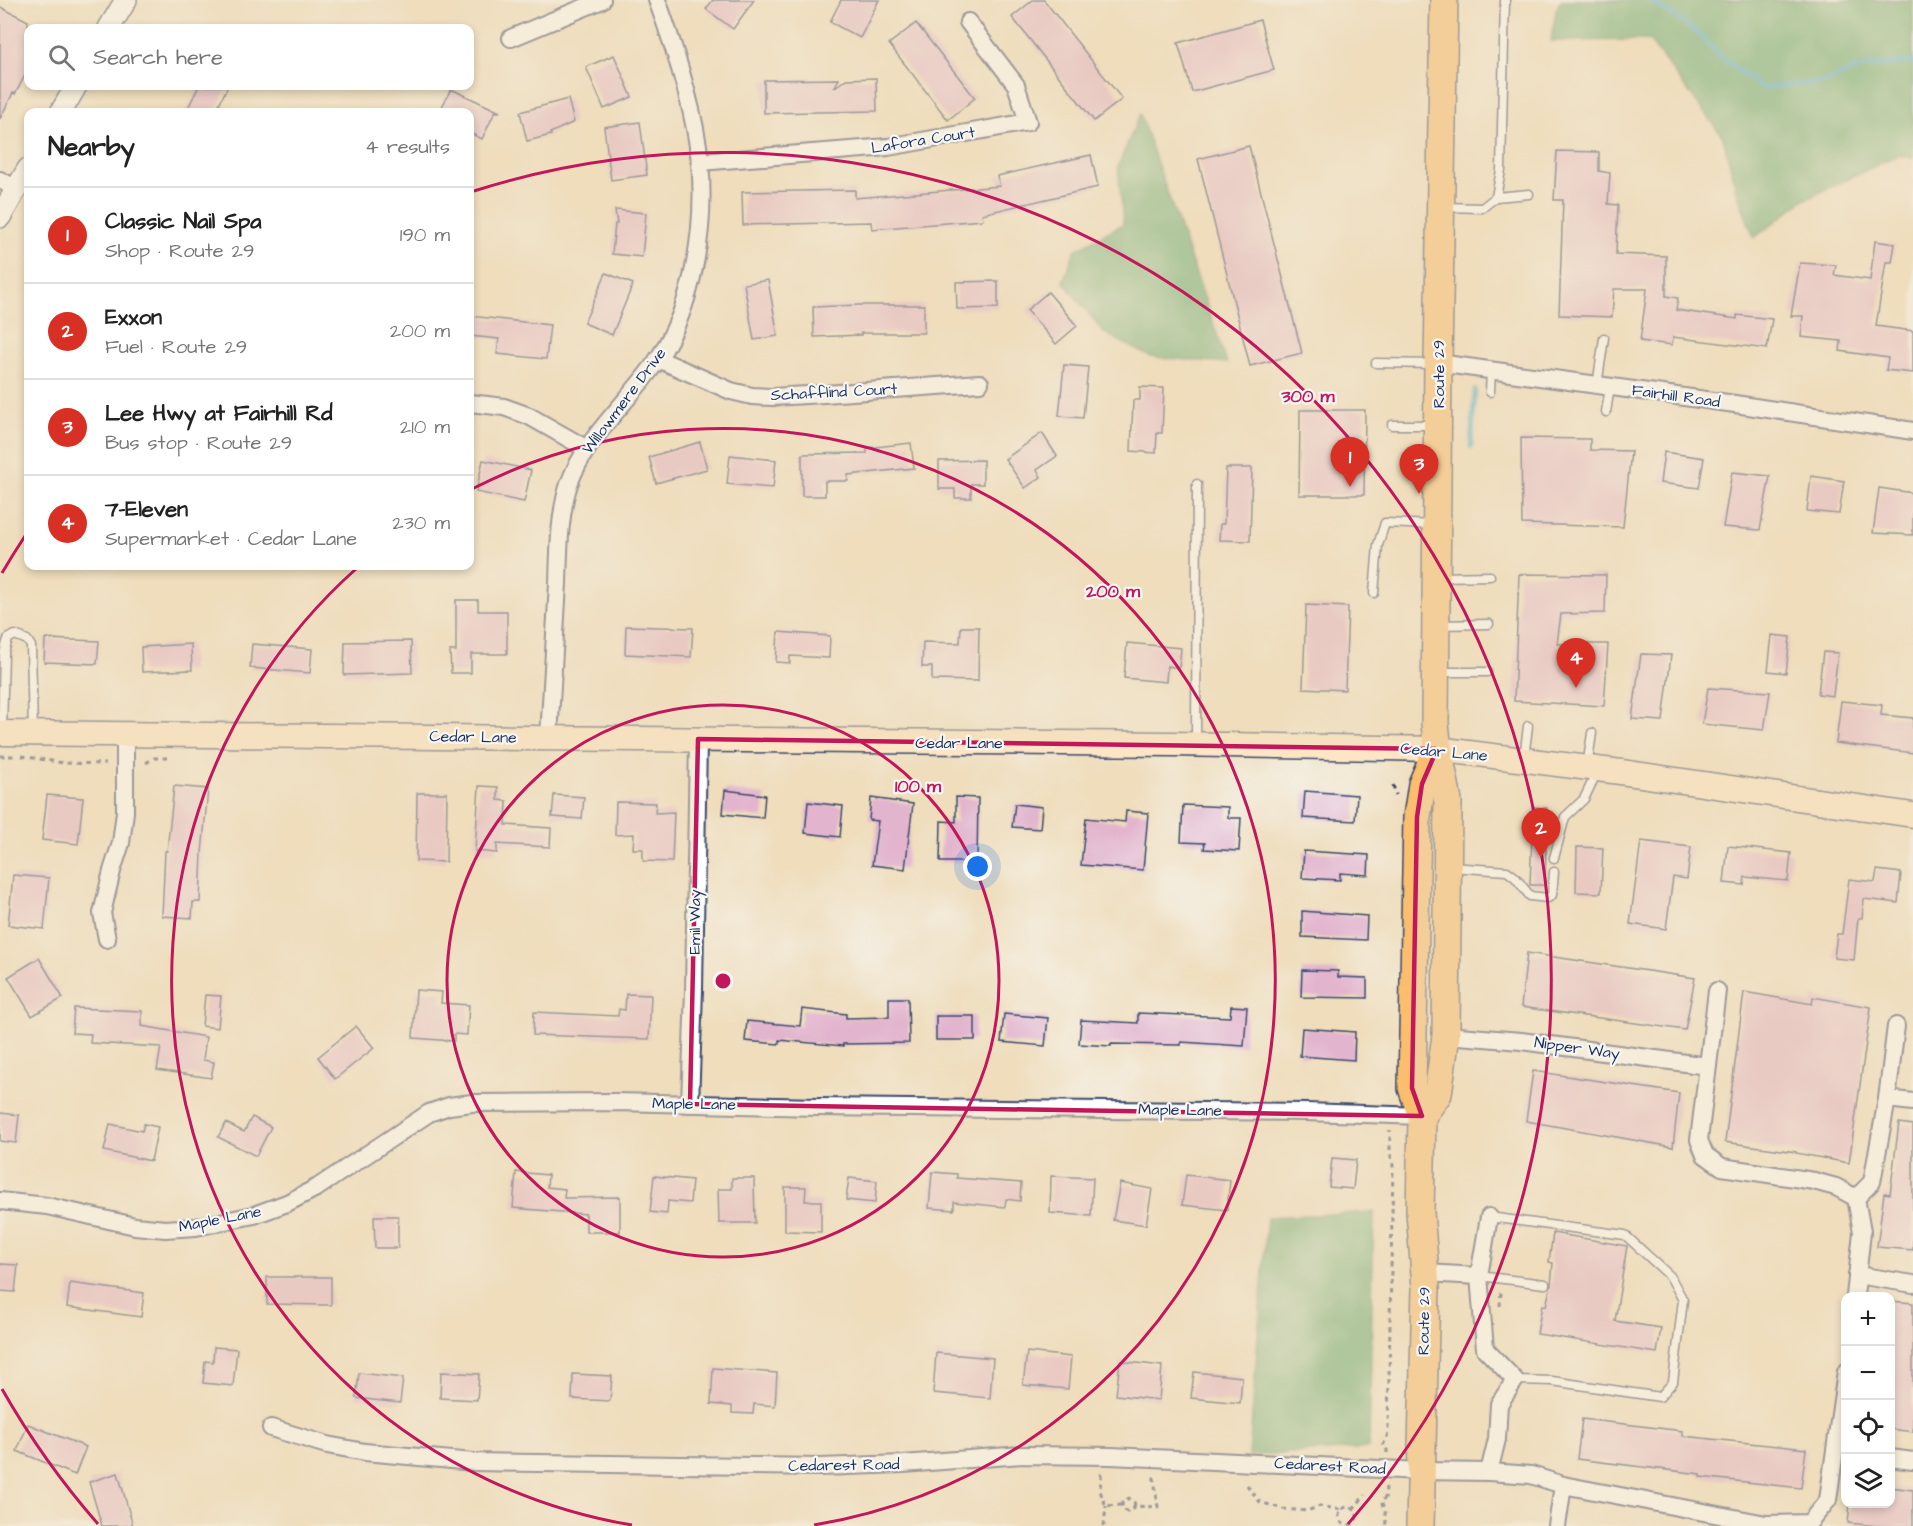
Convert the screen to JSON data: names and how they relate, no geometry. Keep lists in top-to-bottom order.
{
  "streets": {
    "main road": ["Route 29", "Cedar Lane"],
    "street": [
      "Lafora Court",
      "Schafflind Court",
      "Fairhill Road",
      "Willowmere Drive",
      "Emil Way",
      "Nipper Way",
      "Maple Lane",
      "Cedarest Road"
    ]
  },
  "crossings": [
    ["Lafora Court", "Willowmere Drive"],
    ["Route 29", "Fairhill Road"],
    ["Route 29", "Cedar Lane"],
    ["Route 29", "Nipper Way"],
    ["Route 29", "Maple Lane"],
    ["Route 29", "Cedarest Road"],
    ["Schafflind Court", "Willowmere Drive"],
    ["Willowmere Drive", "Cedar Lane"],
    ["Cedar Lane", "Emil Way"],
    ["Emil Way", "Maple Lane"]
  ],
  "page": {
    "search": "Search here",
    "heading": ["Nearby", "4 results"],
    "list": [
      {
        "mark": "1",
        "name": "Classic Nail Spa",
        "note": "Shop · Route 29",
        "value": "190 m"
      },
      {
        "mark": "2",
        "name": "Exxon",
        "note": "Fuel · Route 29",
        "value": "200 m"
      },
      {
        "mark": "3",
        "name": "Lee Hwy at Fairhill Rd",
        "note": "Bus stop · Route 29",
        "value": "210 m"
      },
      {
        "mark": "4",
        "name": "7-Eleven",
        "note": "Supermarket · Cedar Lane",
        "value": "230 m"
      }
    ],
    "pins": [
      "1",
      "3",
      "4",
      "2"
    ],
    "map_buttons": ["+", "−"]
  },
  "rings": ["300 m", "200 m", "100 m"]
}
